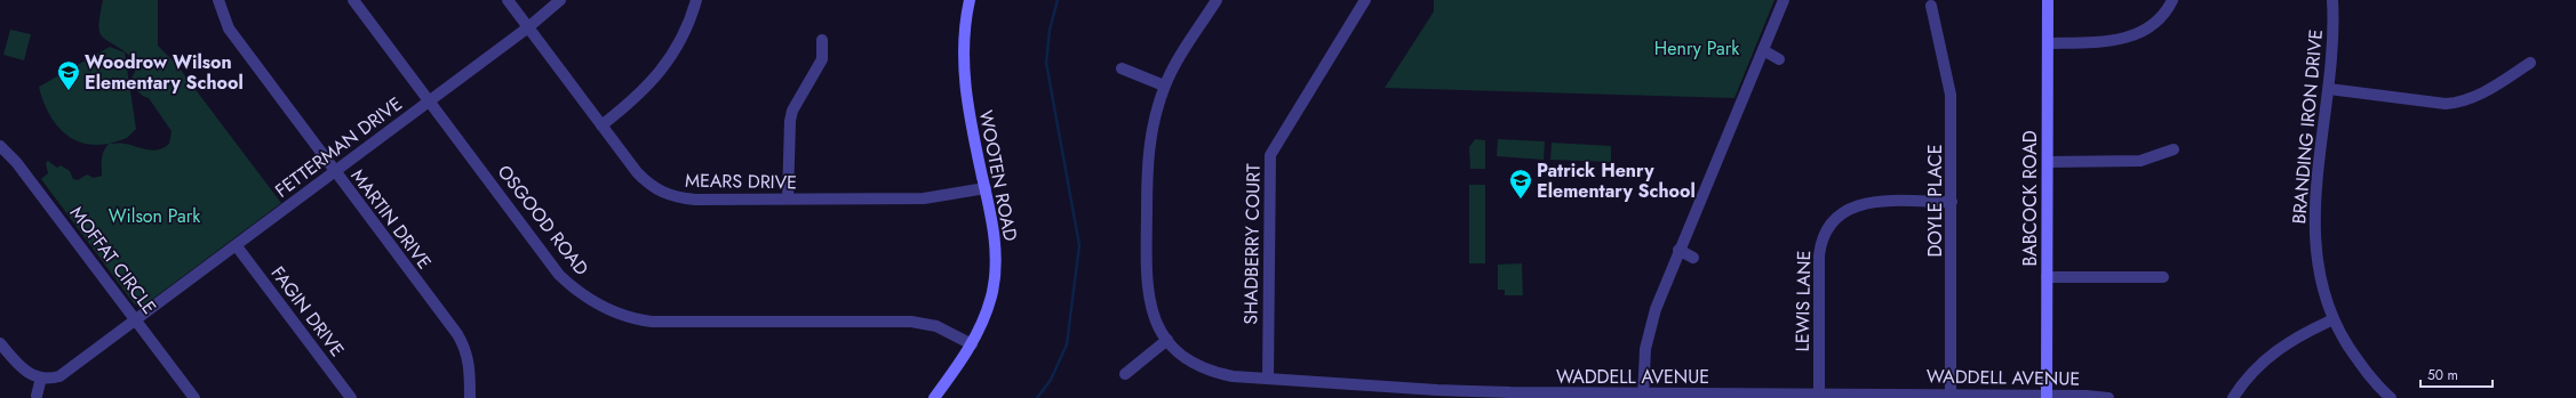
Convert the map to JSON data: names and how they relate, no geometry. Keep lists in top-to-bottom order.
{
  "streets": {
    "street": [
      "BRANDING IRON DRIVE",
      "FETTERMAN DRIVE",
      "WOOTEN ROAD",
      "MEARS DRIVE",
      "BABCOCK ROAD",
      "DOYLE PLACE",
      "MARTIN DRIVE",
      "OSGOOD ROAD",
      "SHADBERRY COURT",
      "MOFFAT CIRCLE",
      "LEWIS LANE",
      "FAGIN DRIVE",
      "WADDELL AVENUE"
    ]
  },
  "crossings": [
    ["FETTERMAN DRIVE", "MEARS DRIVE"],
    ["FETTERMAN DRIVE", "MARTIN DRIVE"],
    ["FETTERMAN DRIVE", "OSGOOD ROAD"],
    ["FETTERMAN DRIVE", "MOFFAT CIRCLE"],
    ["FETTERMAN DRIVE", "FAGIN DRIVE"],
    ["WOOTEN ROAD", "MEARS DRIVE"],
    ["WOOTEN ROAD", "OSGOOD ROAD"],
    ["BABCOCK ROAD", "WADDELL AVENUE"],
    ["DOYLE PLACE", "LEWIS LANE"],
    ["DOYLE PLACE", "WADDELL AVENUE"],
    ["SHADBERRY COURT", "WADDELL AVENUE"],
    ["LEWIS LANE", "WADDELL AVENUE"]
  ],
  "parks": ["Henry Park", "Wilson Park"],
  "places": {
    "school or university": ["Woodrow Wilson Elementary School", "Patrick Henry Elementary School"]
  },
  "scale_bar": "50 m"
}
